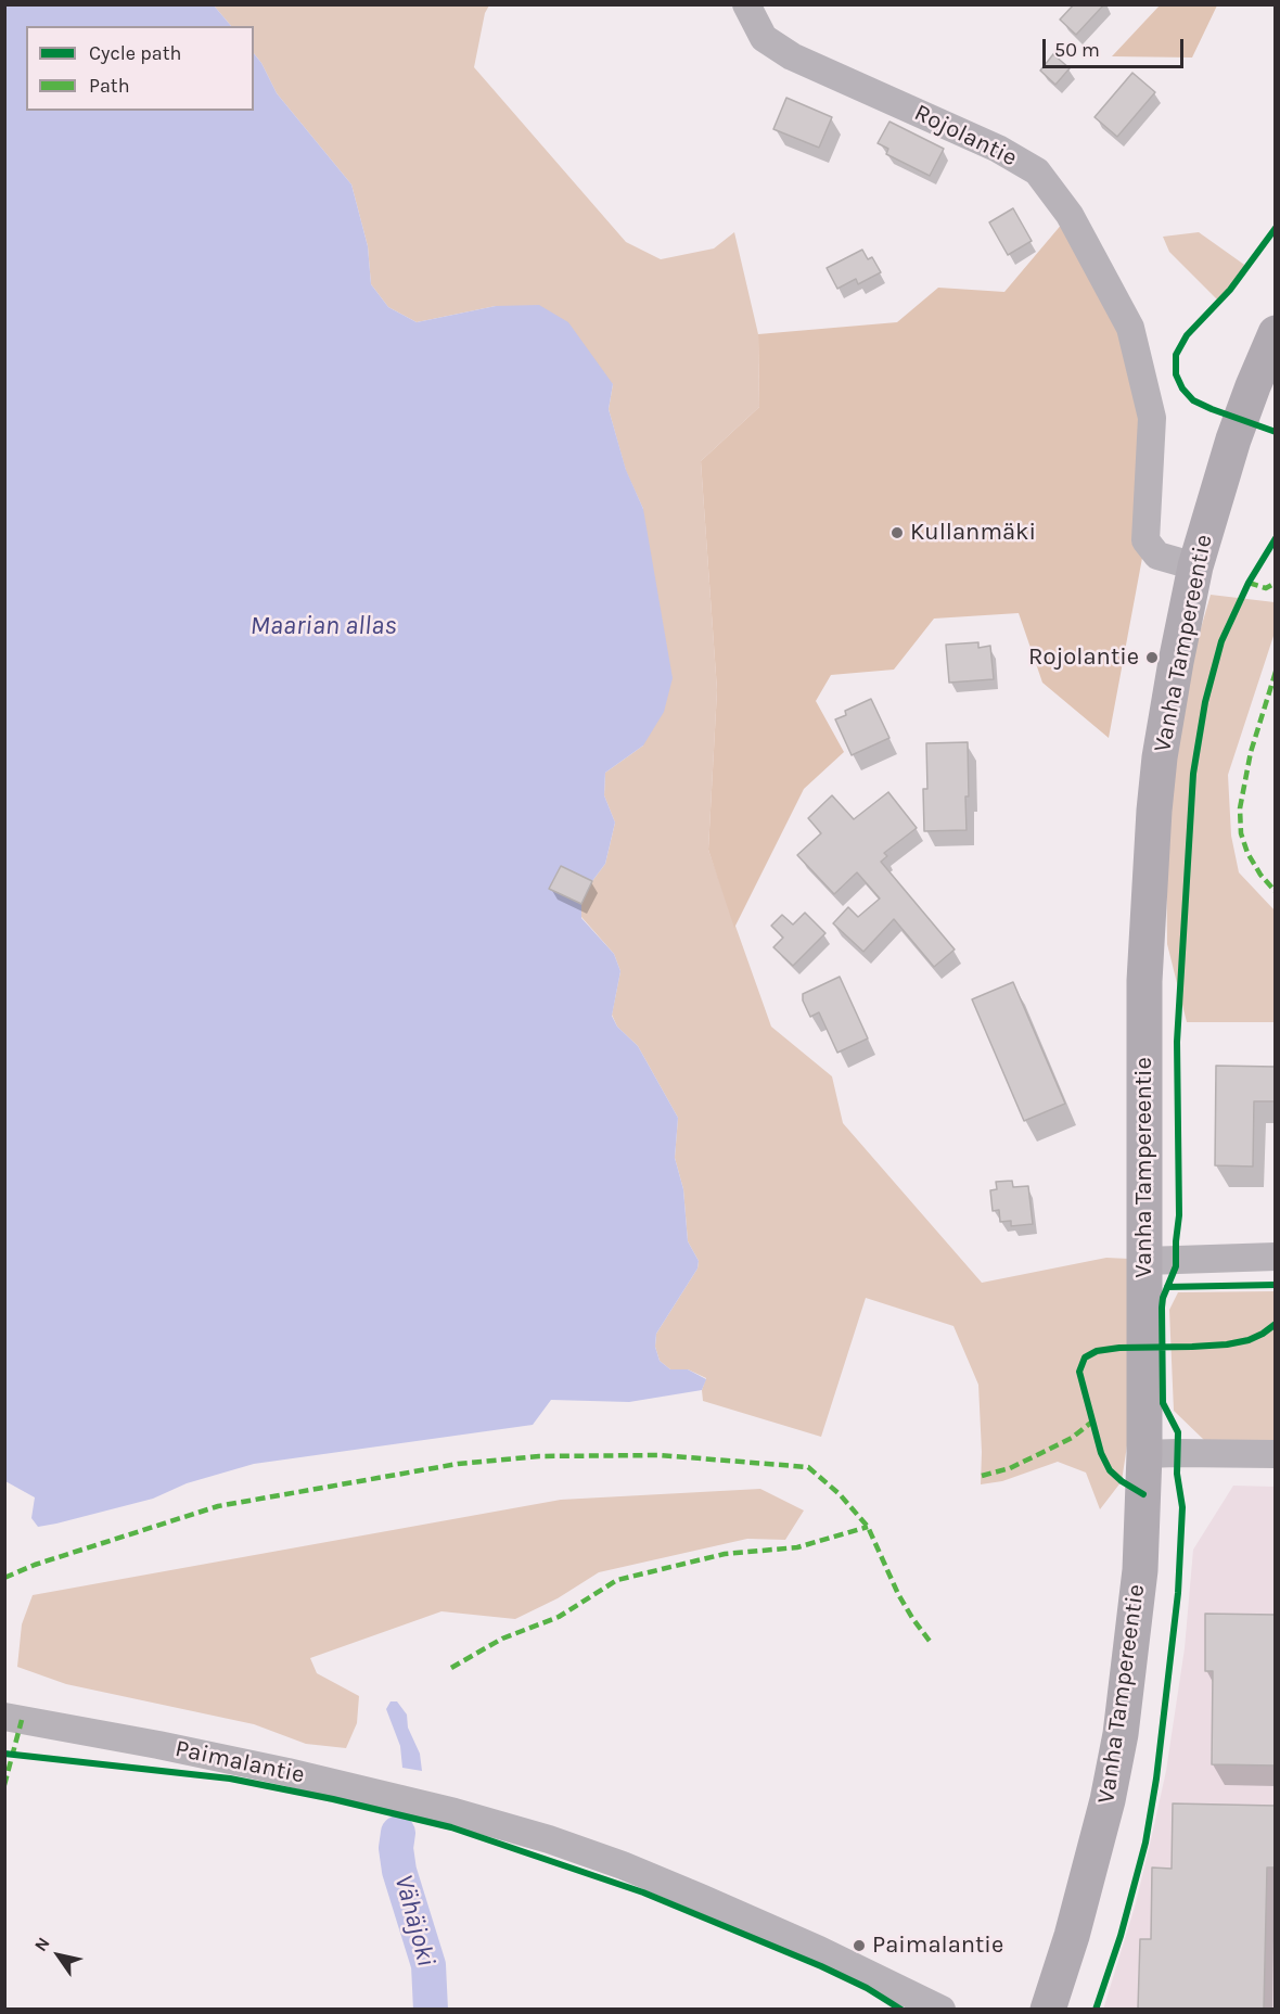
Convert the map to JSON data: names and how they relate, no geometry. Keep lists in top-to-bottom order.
{
  "streets": {
    "main road": ["Vanha Tampereentie"],
    "street": ["Rojolantie", "Paimalantie"]
  },
  "crossings": [
    ["Rojolantie", "Vanha Tampereentie"]
  ],
  "water": ["Maarian allas", "Vähäjoki"],
  "places": ["Kullanmäki", "Rojolantie", "Paimalantie"],
  "legend": ["Cycle path", "Path"],
  "scale_bar": "50 m",
  "north": "top left"
}
